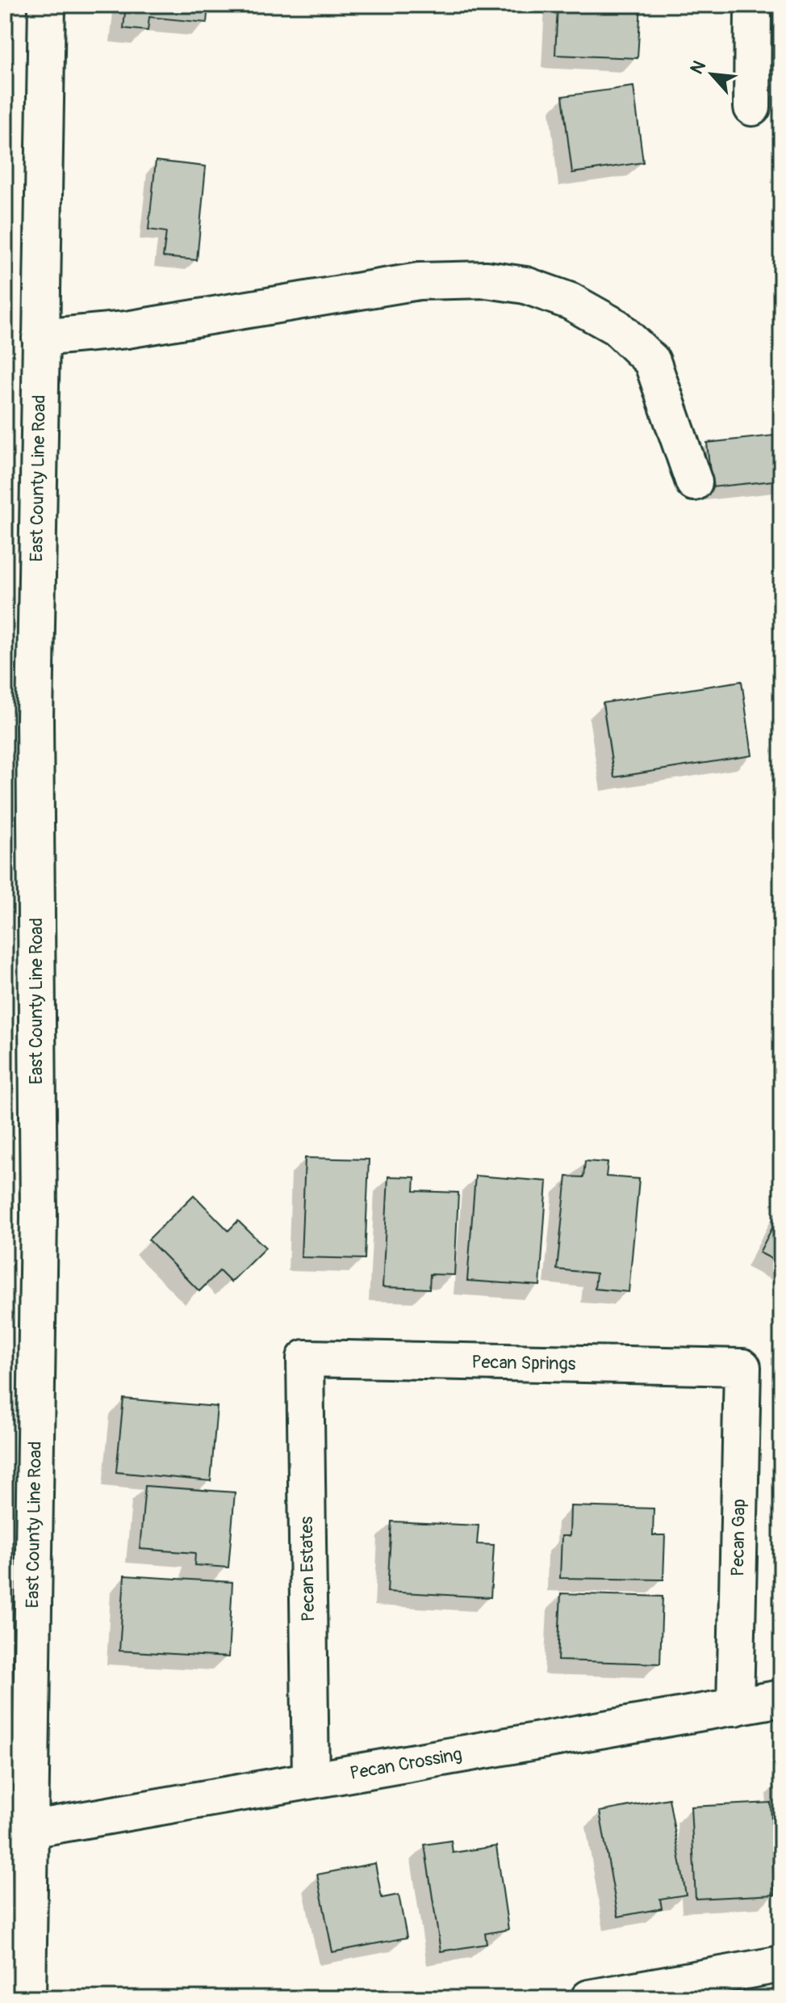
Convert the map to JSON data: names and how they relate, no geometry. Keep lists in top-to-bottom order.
{
  "streets": {
    "street": [
      "East County Line Road",
      "Pecan Springs",
      "Pecan Gap",
      "Pecan Estates",
      "Pecan Crossing"
    ]
  },
  "crossings": [
    ["East County Line Road", "Pecan Crossing"],
    ["Pecan Springs", "Pecan Gap"],
    ["Pecan Springs", "Pecan Estates"],
    ["Pecan Gap", "Pecan Crossing"],
    ["Pecan Estates", "Pecan Crossing"]
  ],
  "north": "top left"
}
